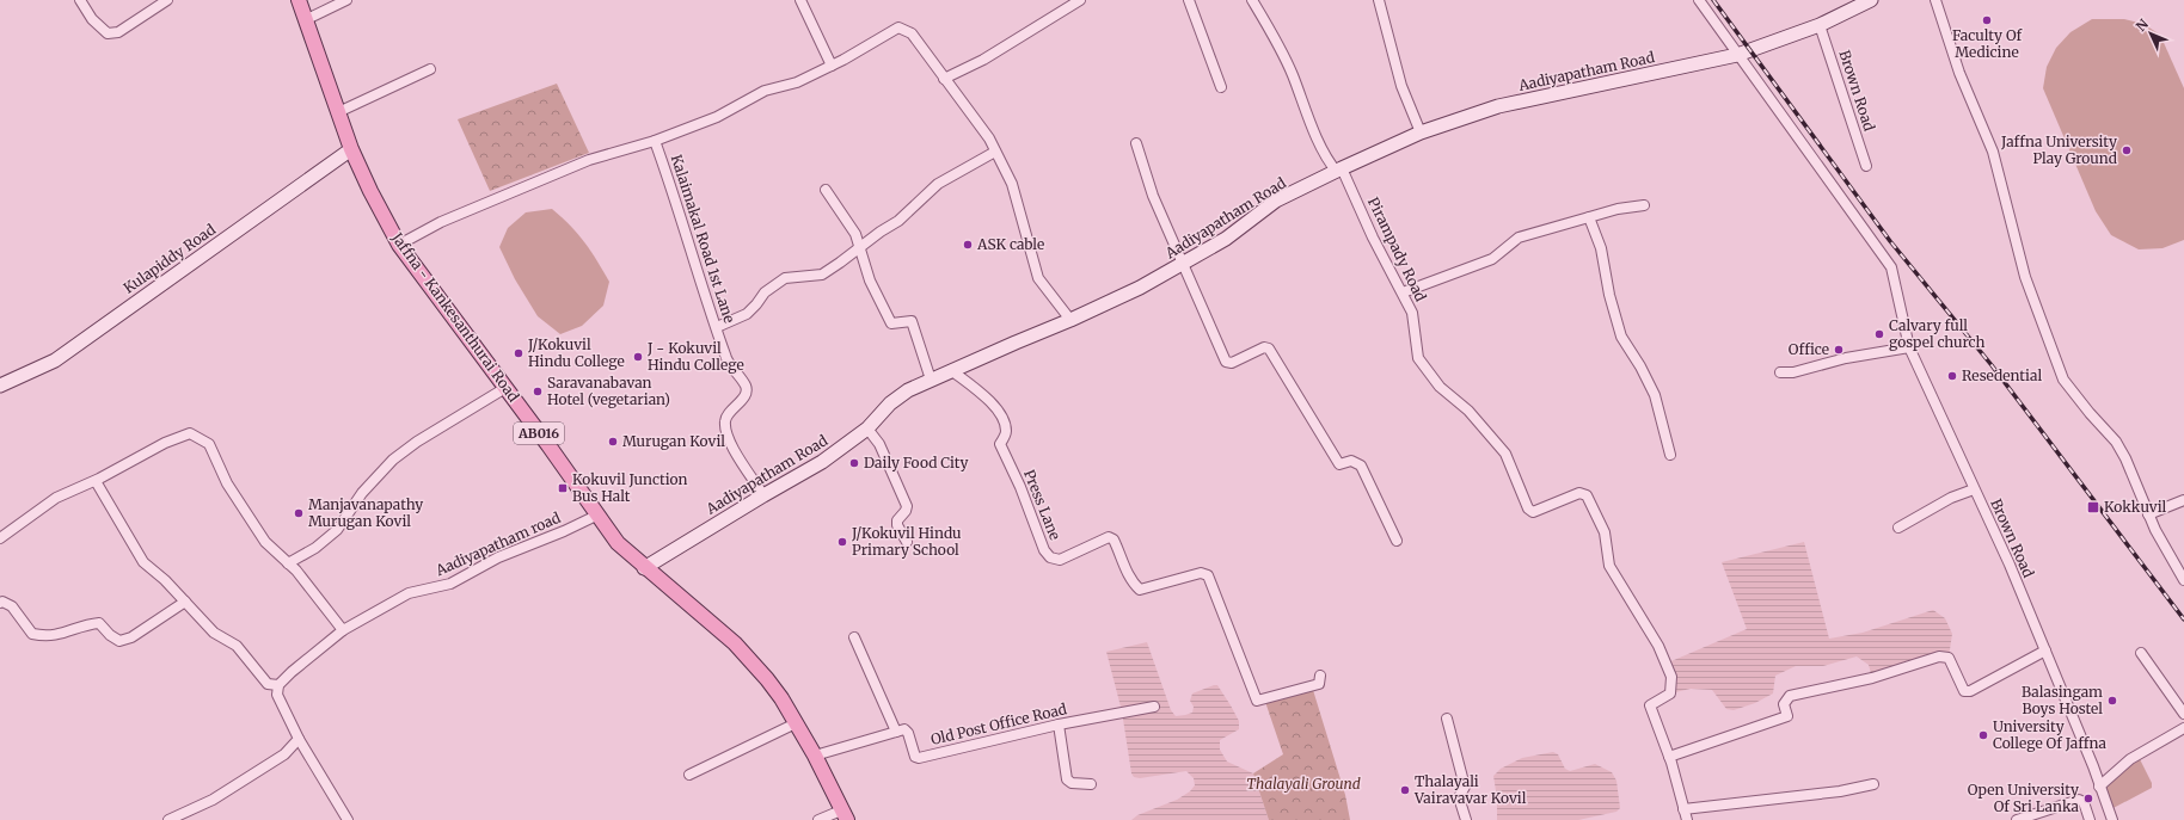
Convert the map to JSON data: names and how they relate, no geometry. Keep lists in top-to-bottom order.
{
  "streets": {
    "main road": ["Jaffna - Kankesanthurai Road", "AB016"],
    "street": [
      "Aadiyapatham Road",
      "Brown Road",
      "Kalaimakal Road 1st Lane",
      "Pirampady Road",
      "Kulapiddy Road",
      "Press Lane",
      "Aadiyapatham road",
      "Old Post Office Road"
    ]
  },
  "crossings": [
    ["Aadiyapatham Road", "Brown Road"],
    ["Aadiyapatham Road", "Kalaimakal Road 1st Lane"],
    ["Aadiyapatham Road", "Pirampady Road"],
    ["Aadiyapatham Road", "Jaffna - Kankesanthurai Road"],
    ["Aadiyapatham Road", "Press Lane"],
    ["Kulapiddy Road", "Jaffna - Kankesanthurai Road"],
    ["Jaffna - Kankesanthurai Road", "Aadiyapatham road"]
  ],
  "parks": ["Thalayali Ground"],
  "places": {
    "other": [
      "Faculty Of Medicine",
      "Jaffna University Play Ground",
      "ASK cable",
      "Calvary full gospel church",
      "Office",
      "J/Kokuvil Hindu College",
      "J - Kokuvil Hindu College",
      "Resedential",
      "Saravanabavan Hotel (vegetarian)",
      "Murugan Kovil",
      "Daily Food City",
      "Manjavanapathy Murugan Kovil",
      "J/Kokuvil Hindu Primary School",
      "Balasingam Boys Hostel",
      "University College Of Jaffna",
      "Thalayali Vairavavar Kovil",
      "Open University Of Sri Lanka"
    ],
    "transit": ["Kokuvil Junction Bus Halt", "Kokkuvil"]
  },
  "north": "top left"
}
